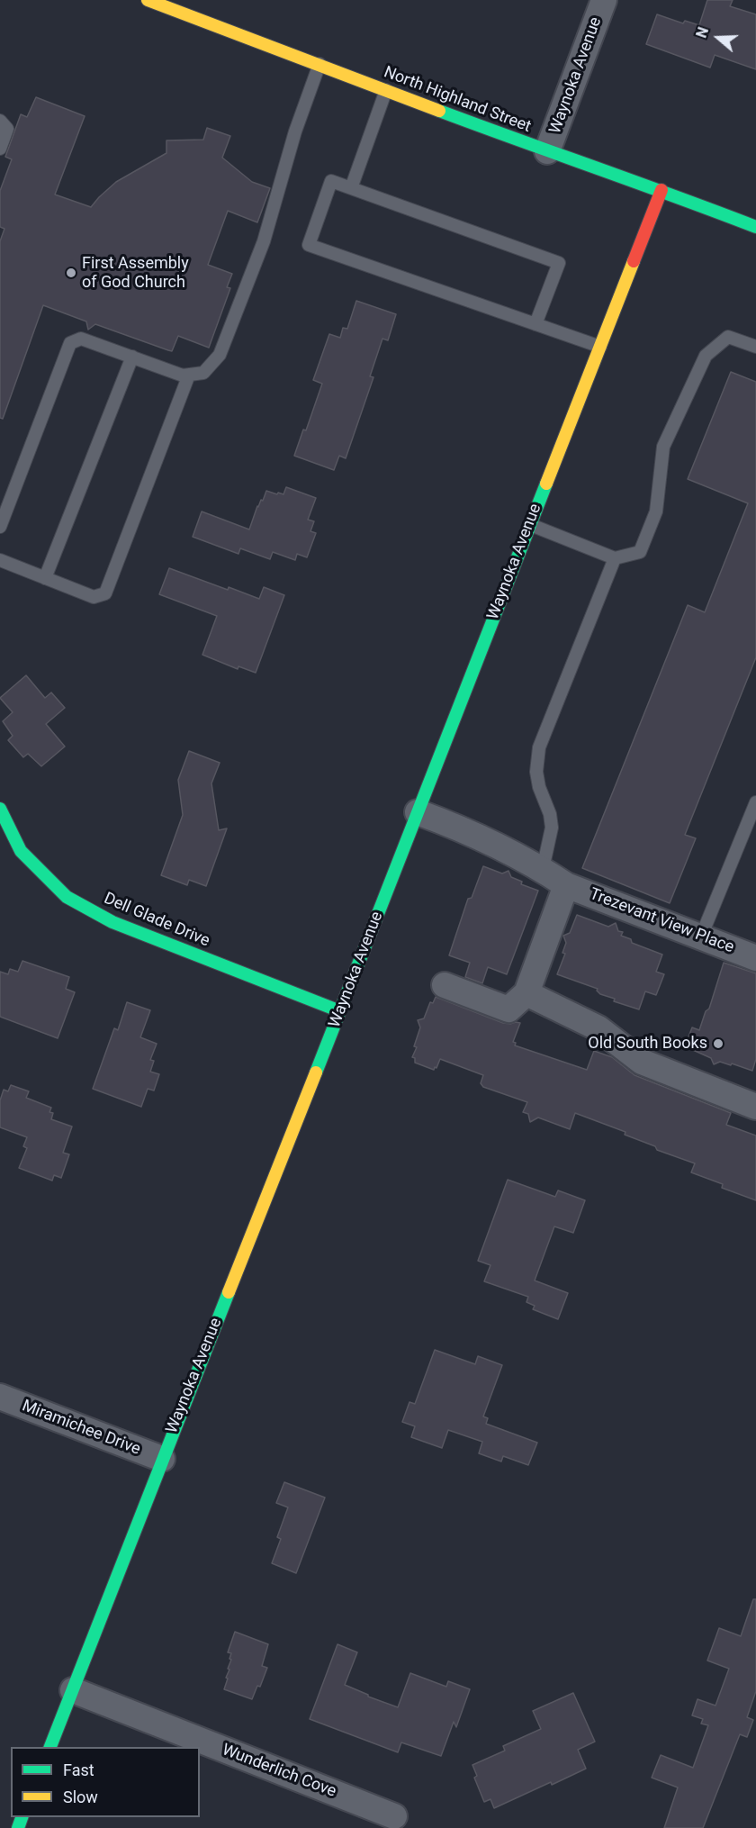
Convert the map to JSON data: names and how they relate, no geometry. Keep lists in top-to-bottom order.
{
  "streets": {
    "street": [
      "Waynoka Avenue",
      "North Highland Street",
      "Dell Glade Drive",
      "Trezevant View Place",
      "Miramichee Drive",
      "Wunderlich Cove"
    ]
  },
  "crossings": [
    ["Waynoka Avenue", "North Highland Street"],
    ["Waynoka Avenue", "Dell Glade Drive"],
    ["Waynoka Avenue", "Trezevant View Place"],
    ["Waynoka Avenue", "Miramichee Drive"],
    ["Waynoka Avenue", "Wunderlich Cove"]
  ],
  "places": ["First Assembly of God Church", "Old South Books"],
  "legend": ["Fast", "Slow"],
  "north": "left"
}
